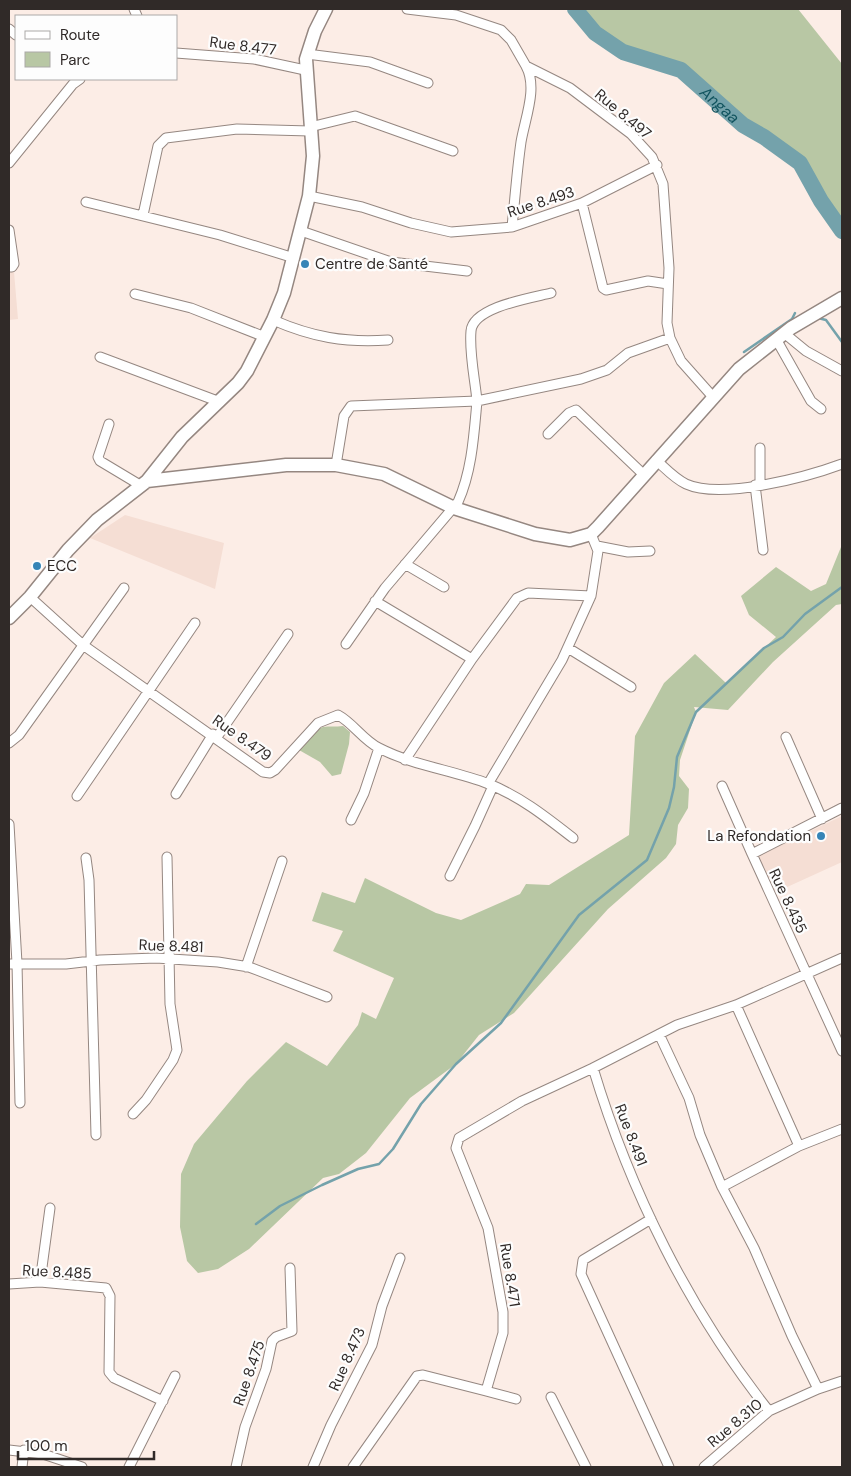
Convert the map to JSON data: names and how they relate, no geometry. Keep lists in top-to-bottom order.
{
  "streets": {
    "street": [
      "Rue 8.477",
      "Rue 8.497",
      "Rue 8.493",
      "Rue 8.479",
      "Rue 8.435",
      "Rue 8.481",
      "Rue 8.491",
      "Rue 8.485",
      "Rue 8.471",
      "Rue 8.473",
      "Rue 8.475",
      "Rue 8.310"
    ]
  },
  "crossings": [
    ["Rue 8.497", "Rue 8.493"],
    ["Rue 8.491", "Rue 8.471"],
    ["Rue 8.491", "Rue 8.310"]
  ],
  "water": ["Angaa"],
  "places": ["Centre de Santé", "ECC", "La Refondation"],
  "legend": ["Route", "Parc"],
  "scale_bar": "100 m"
}
